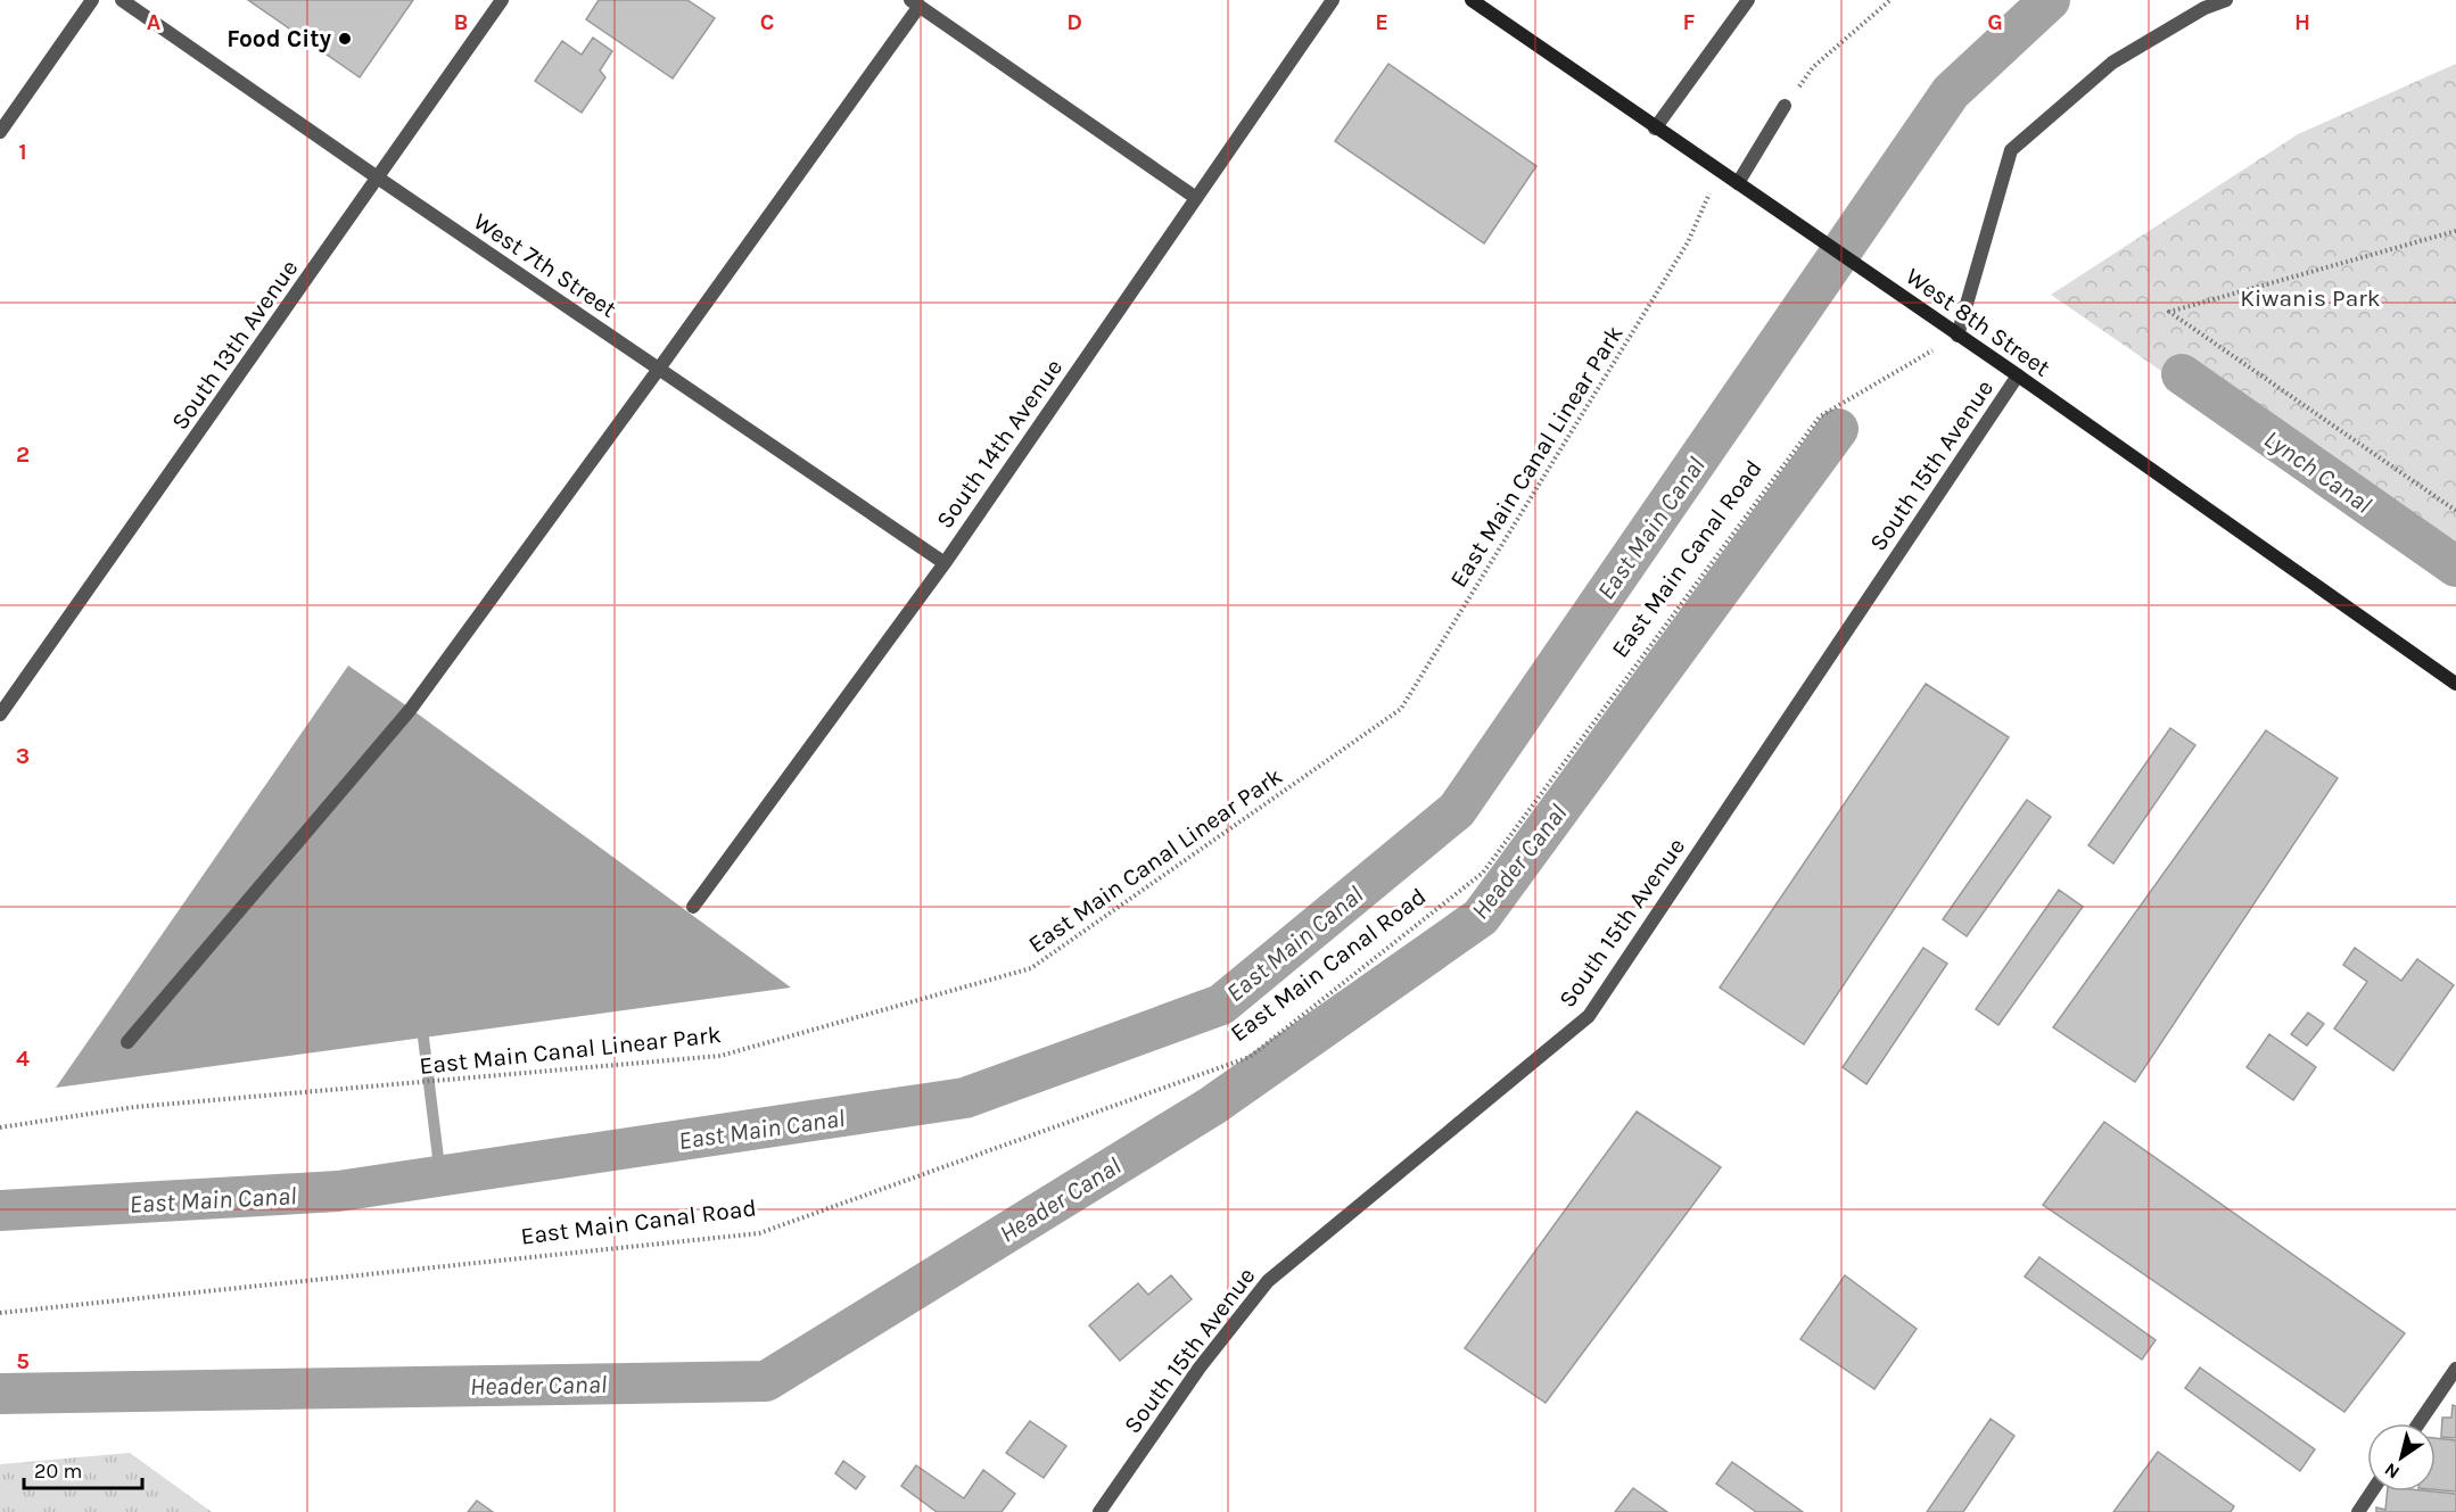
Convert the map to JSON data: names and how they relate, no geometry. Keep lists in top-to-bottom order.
{
  "streets": {
    "main road": ["West 8th Street"],
    "street": [
      "West 7th Street",
      "South 13th Avenue",
      "South 14th Avenue",
      "South 15th Avenue"
    ],
    "path": ["East Main Canal Linear Park", "East Main Canal Road"]
  },
  "crossings": [
    ["West 7th Street", "South 13th Avenue"],
    ["West 7th Street", "South 14th Avenue"],
    ["West 8th Street", "East Main Canal Linear Park"],
    ["West 8th Street", "South 15th Avenue"],
    ["West 8th Street", "East Main Canal Road"]
  ],
  "water": ["Lynch Canal", "East Main Canal", "Header Canal"],
  "parks": ["Kiwanis Park"],
  "places": ["Food City"],
  "scale_bar": "20 m",
  "north": "bottom left",
  "grid": {
    "columns": [
      "A",
      "B",
      "C",
      "D",
      "E",
      "F",
      "G",
      "H"
    ],
    "rows": [
      "1",
      "2",
      "3",
      "4",
      "5"
    ]
  }
}
